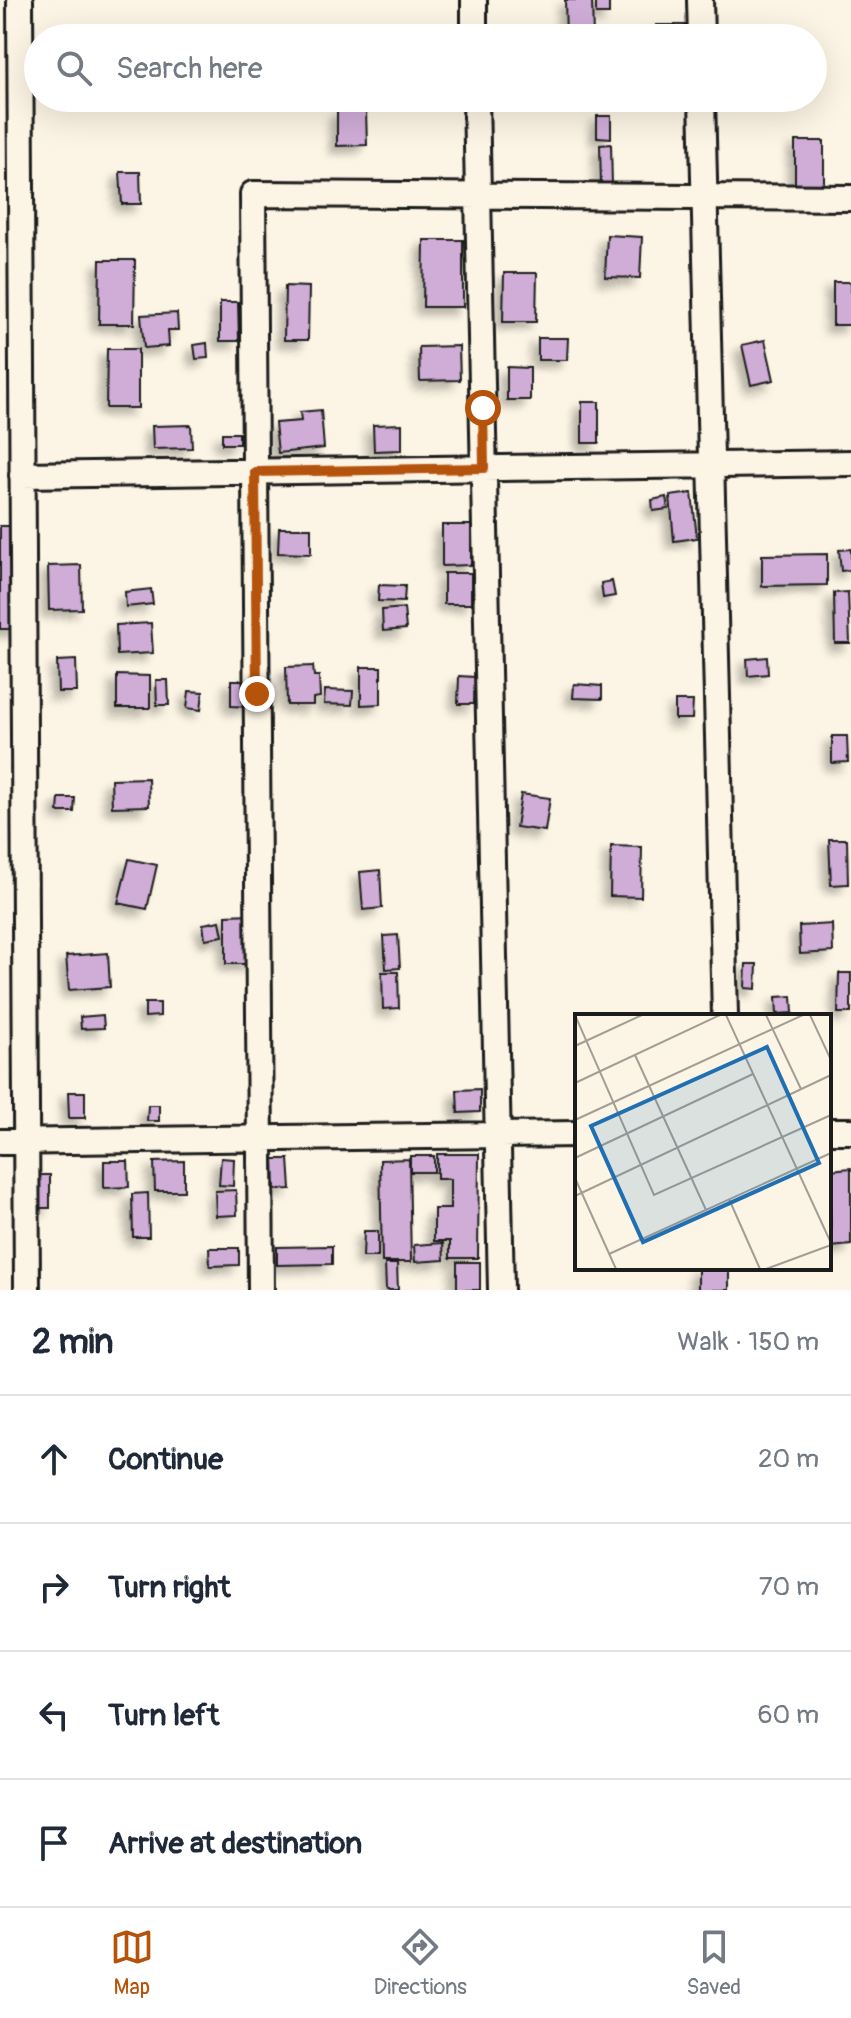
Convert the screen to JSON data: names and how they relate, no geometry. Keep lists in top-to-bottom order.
{
  "page": {
    "search": "Search here",
    "heading": ["2 min", "Walk · 150 m"],
    "list": [
      ["Continue", "20 m"],
      ["Turn right", "70 m"],
      ["Turn left", "60 m"],
      "Arrive at destination"
    ],
    "nav": ["Map", "Directions", "Saved"]
  }
}
